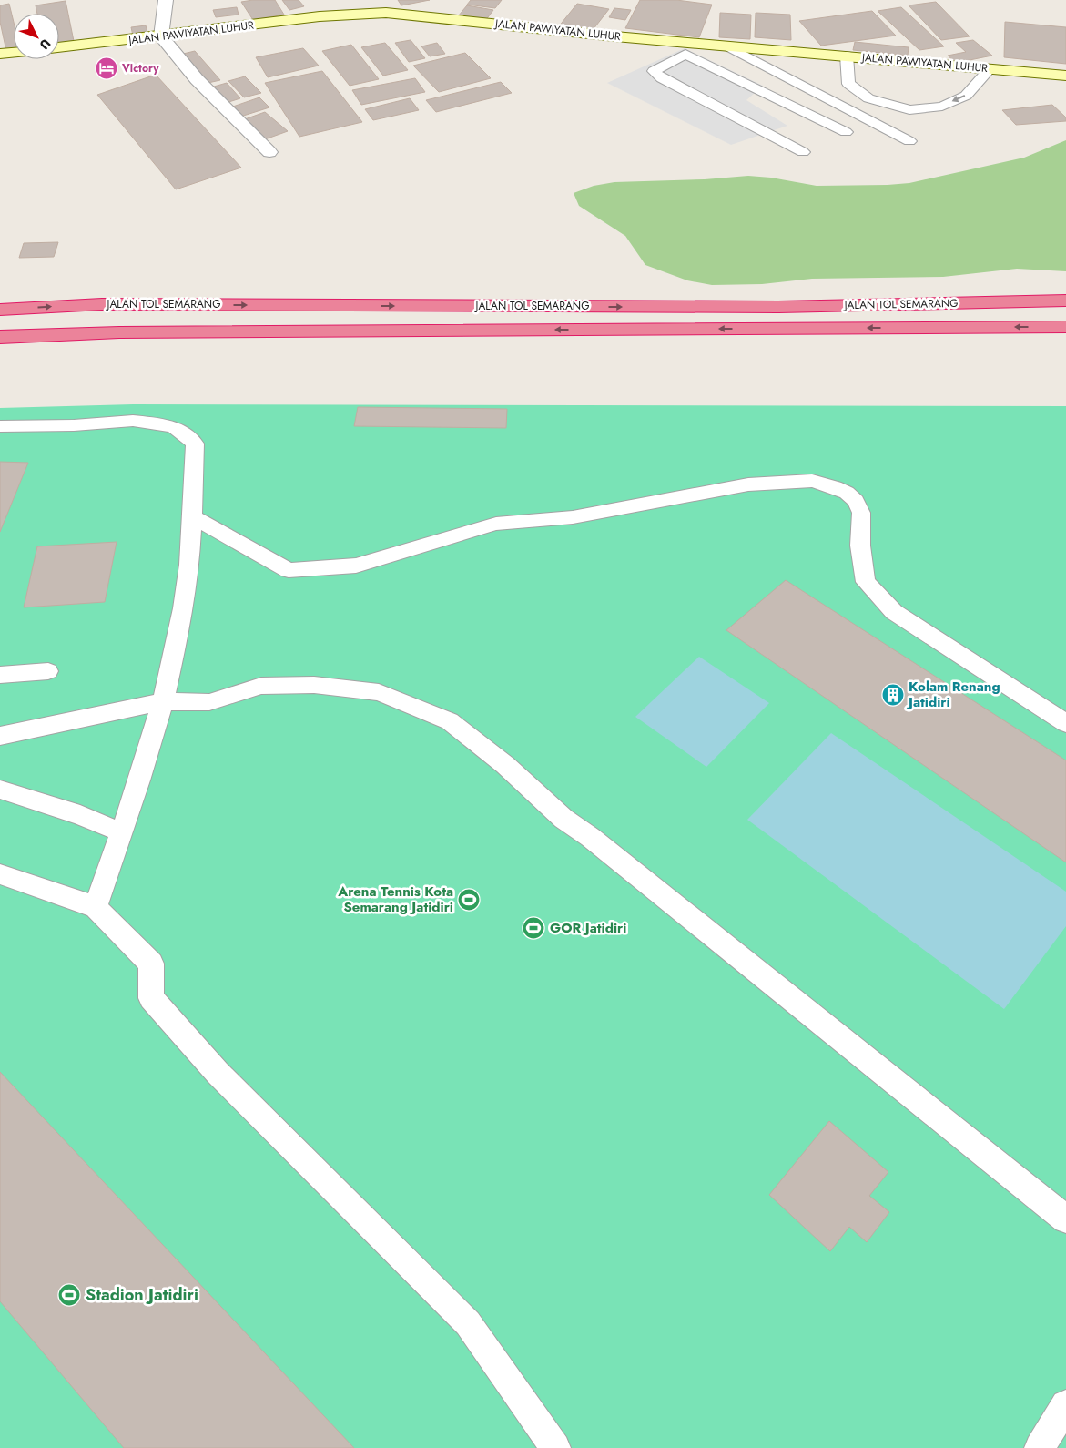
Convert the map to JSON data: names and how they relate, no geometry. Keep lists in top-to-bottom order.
{
  "streets": {
    "highway": ["JALAN TOL SEMARANG"],
    "main road": ["JALAN PAWIYATAN LUHUR"]
  },
  "places": {
    "hotel": ["Victory"],
    "building": ["Kolam Renang Jatidiri"],
    "sports": ["Arena Tennis Kota Semarang Jatidiri", "GOR Jatidiri", "Stadion Jatidiri"]
  },
  "north": "bottom right"
}
